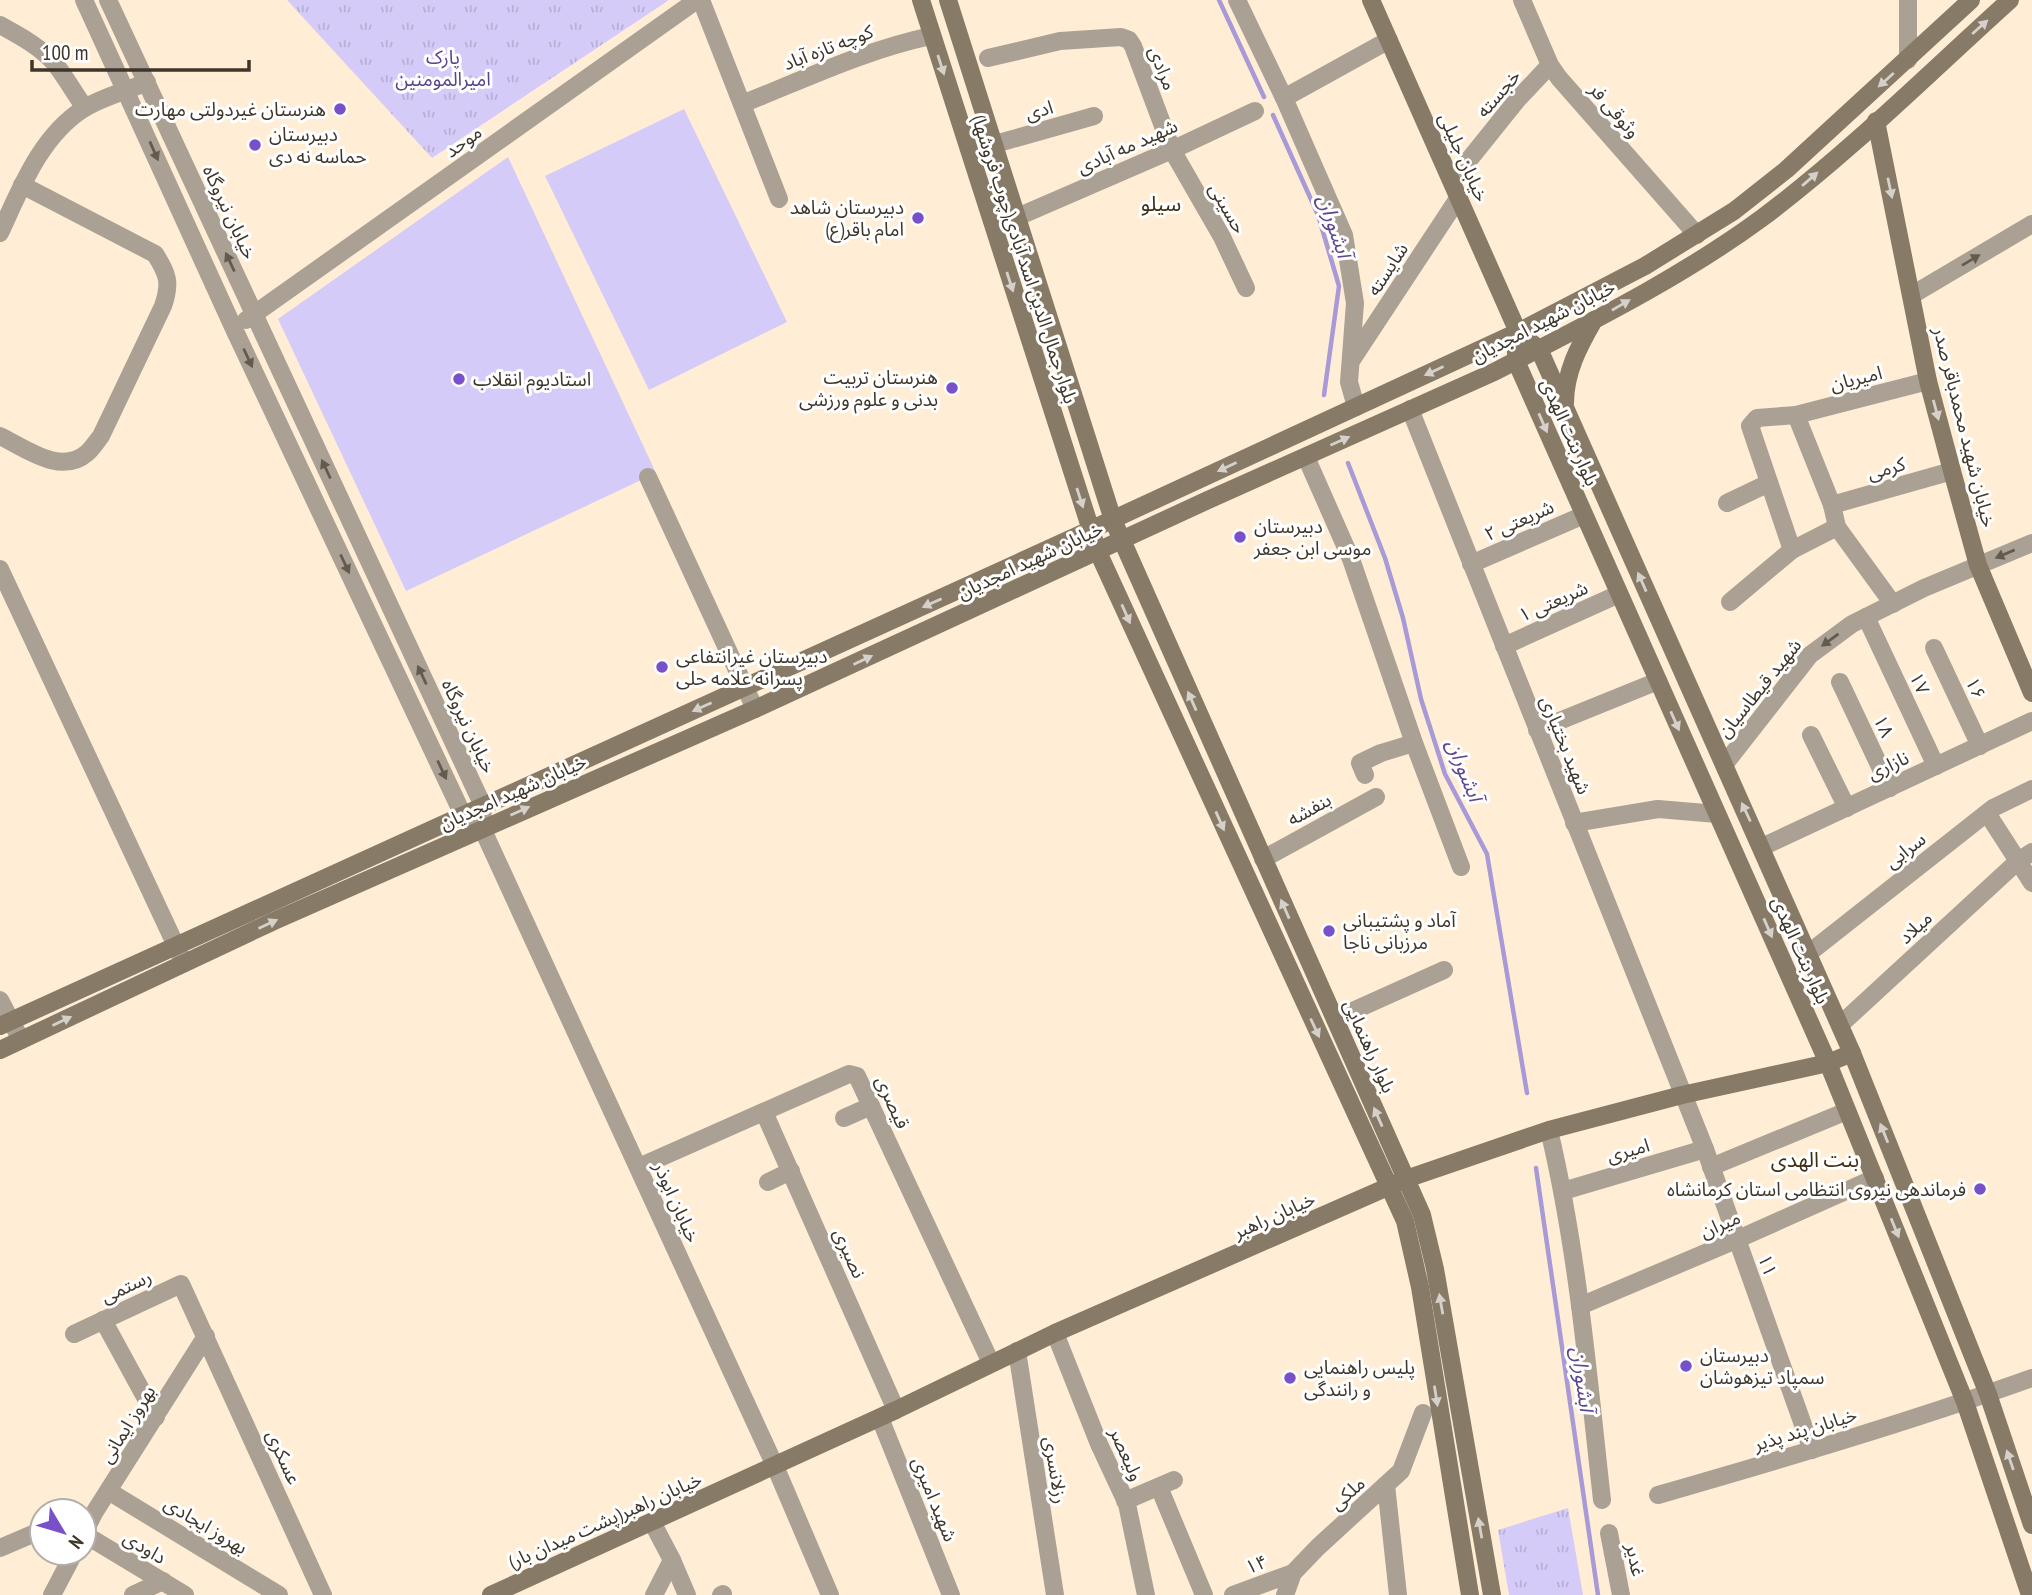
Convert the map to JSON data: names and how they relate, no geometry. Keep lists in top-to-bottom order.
{
  "streets": {
    "main road": [
      "خیابان جلیلی",
      "بلوار جمال الدین اسد آبادی(چوب فروشها)",
      "خیابان شهید امجدیان",
      "خیابان شهید محمدباقر صدر",
      "بلوار بنت الهدی",
      "بلوار راهنمایی",
      "خیابان راهبر",
      "خیابان راهبر(پشت میدان بار)"
    ],
    "street": [
      "کوچه تازه آباد",
      "مرادی",
      "خجسته",
      "ادی",
      "وثوقی فر",
      "موحد",
      "شهید مه آبادی",
      "حسینی",
      "خیابان نیروگاه",
      "شایسته",
      "امیریان",
      "کرمی",
      "شریعتی ۲",
      "شریعتی ۱",
      "۱۷",
      "شهید قیطاسیان",
      "۱۶",
      "۱۸",
      "شهید بختیاری",
      "نازاری",
      "بنفشه",
      "سرابی",
      "میلاد",
      "قیصری",
      "امیری",
      "خیابان ابوذر",
      "میران",
      "نصیری",
      "۱۱",
      "رستمی",
      "بهروز ایمانی",
      "خیابان پند پذیر",
      "ولیعصر",
      "عسکری",
      "رزلانسری",
      "ملکی",
      "شهید امیری",
      "بهروز ایجادی",
      "داودی",
      "غدیر",
      "۱۴"
    ]
  },
  "crossings": [
    ["کوچه تازه آباد", "بلوار جمال الدین اسد آبادی(چوب فروشها)"],
    ["مرادی", "شهید مه آبادی"],
    ["مرادی", "حسینی"],
    ["خجسته", "وثوقی فر"],
    ["خجسته", "خیابان جلیلی"],
    ["خجسته", "شایسته"],
    ["ادی", "بلوار جمال الدین اسد آبادی(چوب فروشها)"],
    ["وثوقی فر", "خیابان شهید امجدیان"],
    ["موحد", "خیابان نیروگاه"],
    ["شهید مه آبادی", "حسینی"],
    ["شهید مه آبادی", "بلوار جمال الدین اسد آبادی(چوب فروشها)"],
    ["خیابان جلیلی", "شایسته"],
    ["خیابان جلیلی", "خیابان شهید امجدیان"],
    ["خیابان جلیلی", "بلوار بنت الهدی"],
    ["خیابان نیروگاه", "خیابان شهید امجدیان"],
    ["خیابان نیروگاه", "خیابان ابوذر"],
    ["بلوار جمال الدین اسد آبادی(چوب فروشها)", "خیابان شهید امجدیان"],
    ["بلوار جمال الدین اسد آبادی(چوب فروشها)", "بلوار راهنمایی"],
    ["خیابان شهید امجدیان", "خیابان شهید محمدباقر صدر"],
    ["خیابان شهید امجدیان", "بلوار بنت الهدی"],
    ["خیابان شهید امجدیان", "شهید بختیاری"],
    ["خیابان شهید امجدیان", "بلوار راهنمایی"],
    ["خیابان شهید امجدیان", "خیابان ابوذر"],
    ["امیریان", "خیابان شهید محمدباقر صدر"],
    ["خیابان شهید محمدباقر صدر", "کرمی"],
    ["خیابان شهید محمدباقر صدر", "شهید قیطاسیان"],
    ["بلوار بنت الهدی", "شریعتی ۲"],
    ["بلوار بنت الهدی", "شریعتی ۱"],
    ["بلوار بنت الهدی", "شهید قیطاسیان"],
    ["بلوار بنت الهدی", "نازاری"],
    ["بلوار بنت الهدی", "سرابی"],
    ["بلوار بنت الهدی", "میلاد"],
    ["بلوار بنت الهدی", "خیابان راهبر"],
    ["بلوار بنت الهدی", "میران"],
    ["بلوار بنت الهدی", "خیابان پند پذیر"],
    ["شریعتی ۲", "شهید بختیاری"],
    ["شریعتی ۱", "شهید بختیاری"],
    ["۱۷", "شهید قیطاسیان"],
    ["۱۷", "نازاری"],
    ["۱۶", "نازاری"],
    ["۱۸", "نازاری"],
    ["شهید بختیاری", "خیابان راهبر"],
    ["شهید بختیاری", "۱۱"],
    ["بنفشه", "بلوار راهنمایی"],
    ["بلوار راهنمایی", "خیابان راهبر"],
    ["قیصری", "خیابان ابوذر"],
    ["قیصری", "خیابان راهبر"],
    ["قیصری", "نصیری"],
    ["امیری", "۱۱"],
    ["خیابان ابوذر", "خیابان راهبر"],
    ["خیابان راهبر", "نصیری"],
    ["خیابان راهبر", "۱۱"],
    ["خیابان راهبر", "ولیعصر"],
    ["خیابان راهبر", "رزلانسری"],
    ["خیابان راهبر", "شهید امیری"],
    ["خیابان راهبر", "خیابان راهبر(پشت میدان بار)"],
    ["میران", "۱۱"],
    ["نصیری", "شهید امیری"],
    ["۱۱", "خیابان پند پذیر"],
    ["رستمی", "بهروز ایمانی"],
    ["رستمی", "عسکری"],
    ["بهروز ایمانی", "عسکری"],
    ["بهروز ایمانی", "بهروز ایجادی"],
    ["ملکی", "۱۴"]
  ],
  "one_way": ["خیابان شهید محمدباقر صدر"],
  "districts": ["سیلو", "بنت الهدی"],
  "water": ["آبشوران"],
  "parks": ["پارک امیرالمومنین"],
  "places": [
    "هنرستان غیردولتی مهارت",
    "دبیرستان حماسه نه دی",
    "دبیرستان شاهد امام باقر(ع)",
    "استادیوم انقلاب",
    "هنرستان تربیت بدنی و علوم ورزشی",
    "دبیرستان موسی ابن جعفر",
    "دبیرستان غیرانتفاعی پسرانه علامه حلی",
    "آماد و پشتیبانی مرزبانی ناجا",
    "فرماندهی نیروی انتظامی استان کرمانشاه",
    "دبیرستان سمپاد تیزهوشان",
    "پلیس راهنمایی و رانندگی"
  ],
  "scale_bar": "100 m",
  "north": "bottom right"
}
